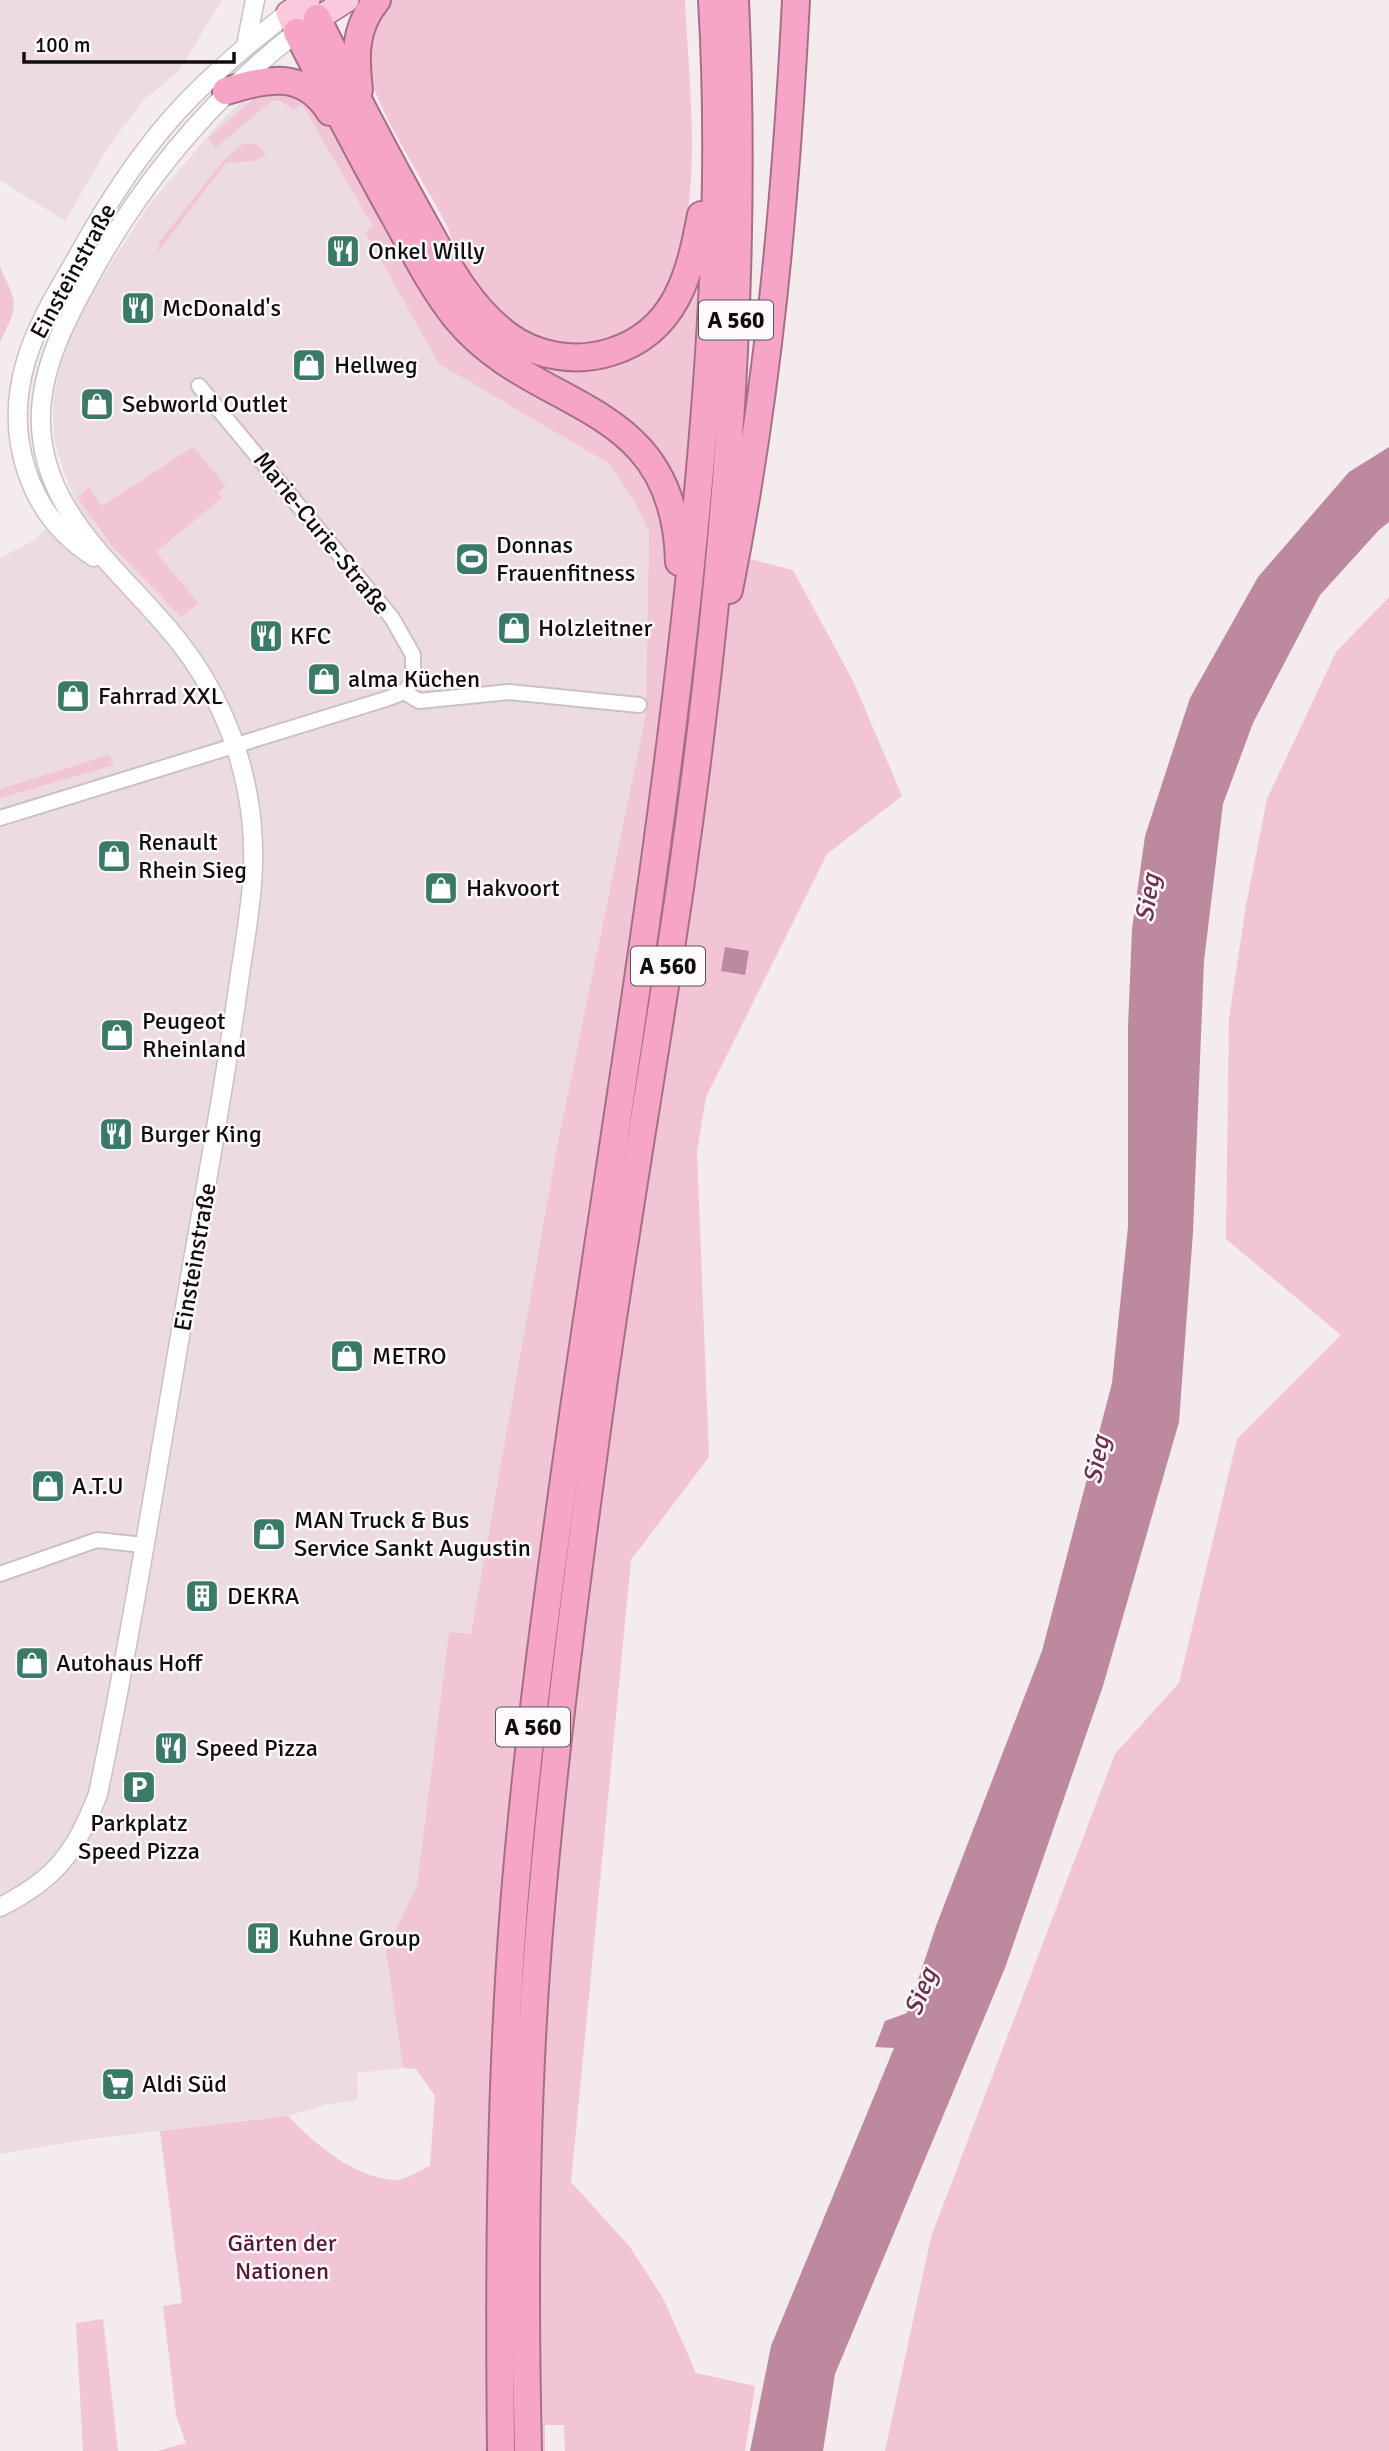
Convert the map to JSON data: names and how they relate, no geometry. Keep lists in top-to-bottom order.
{
  "streets": {
    "highway": ["A 560"],
    "street": ["Einsteinstraße", "Marie-Curie-Straße"]
  },
  "water": ["Sieg"],
  "parks": ["Gärten der Nationen"],
  "places": {
    "restaurant": [
      "Onkel Willy",
      "McDonald's",
      "KFC",
      "Burger King",
      "Speed Pizza"
    ],
    "shop": [
      "Hellweg",
      "Sebworld Outlet",
      "Holzleitner",
      "alma Küchen",
      "Fahrrad XXL",
      "Renault Rhein Sieg",
      "Hakvoort",
      "Peugeot Rheinland",
      "METRO",
      "A.T.U",
      "MAN Truck & Bus Service Sankt Augustin",
      "Autohaus Hoff"
    ],
    "sports": ["Donnas Frauenfitness"],
    "building": ["DEKRA", "Kuhne Group"],
    "parking": ["Parkplatz Speed Pizza"],
    "supermarket": ["Aldi Süd"]
  },
  "scale_bar": "100 m"
}
